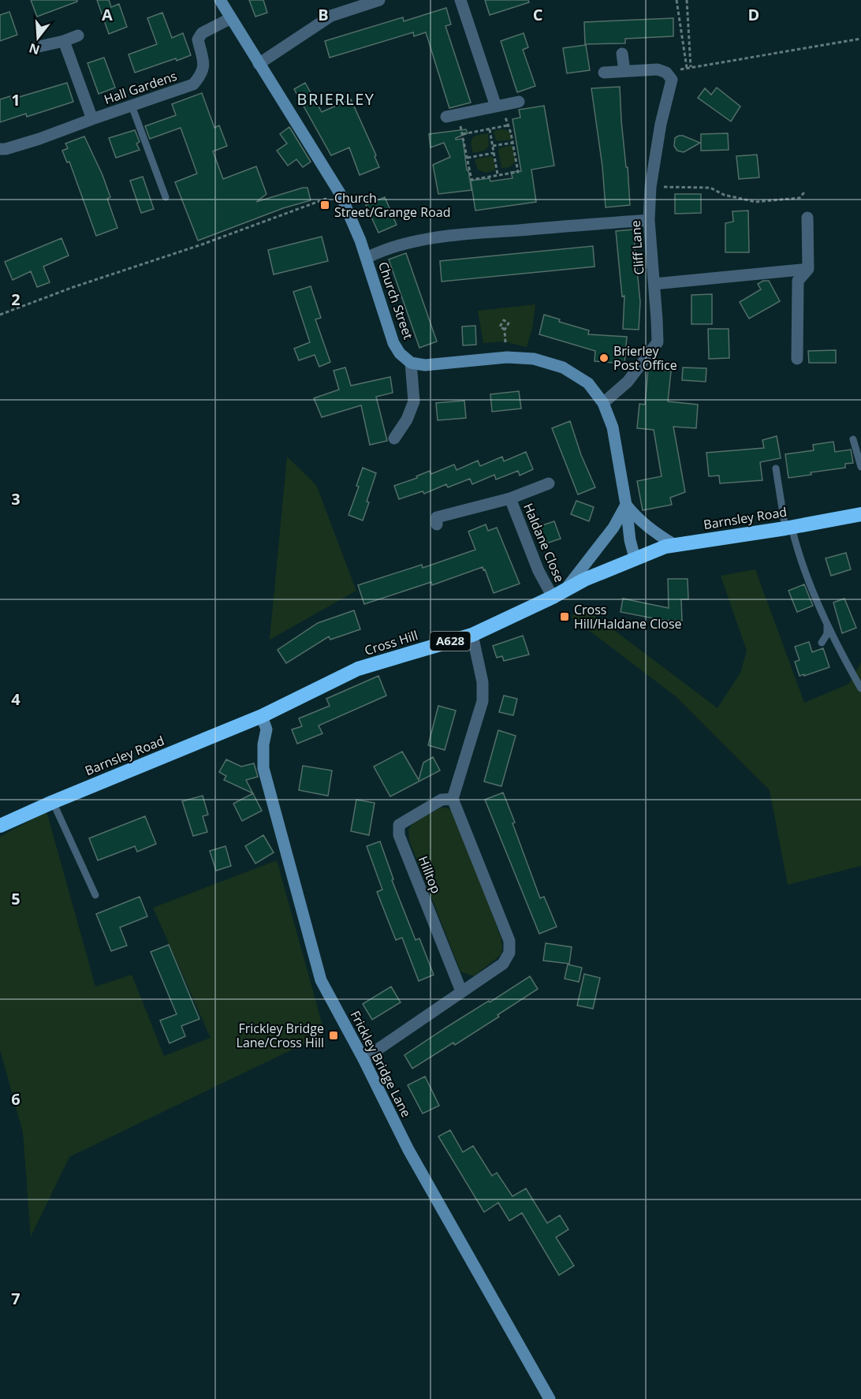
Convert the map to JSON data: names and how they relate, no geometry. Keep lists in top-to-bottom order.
{
  "streets": {
    "highway": ["Barnsley Road", "A628", "Cross Hill"],
    "street": [
      "Hall Gardens",
      "Cliff Lane",
      "Church Street",
      "Haldane Close",
      "Hilltop",
      "Frickley Bridge Lane"
    ]
  },
  "crossings": [
    ["Hall Gardens", "Church Street"],
    ["Barnsley Road", "Cross Hill"],
    ["Barnsley Road", "Frickley Bridge Lane"],
    ["Haldane Close", "Cross Hill"],
    ["Cross Hill", "Frickley Bridge Lane"]
  ],
  "districts": ["BRIERLEY"],
  "places": {
    "transit": ["Church Street/Grange Road", "Cross Hill/Haldane Close", "Frickley Bridge Lane/Cross Hill"],
    "other": ["Brierley Post Office"]
  },
  "north": "bottom",
  "grid": {
    "columns": [
      "A",
      "B",
      "C",
      "D"
    ],
    "rows": [
      "1",
      "2",
      "3",
      "4",
      "5",
      "6",
      "7"
    ]
  }
}
